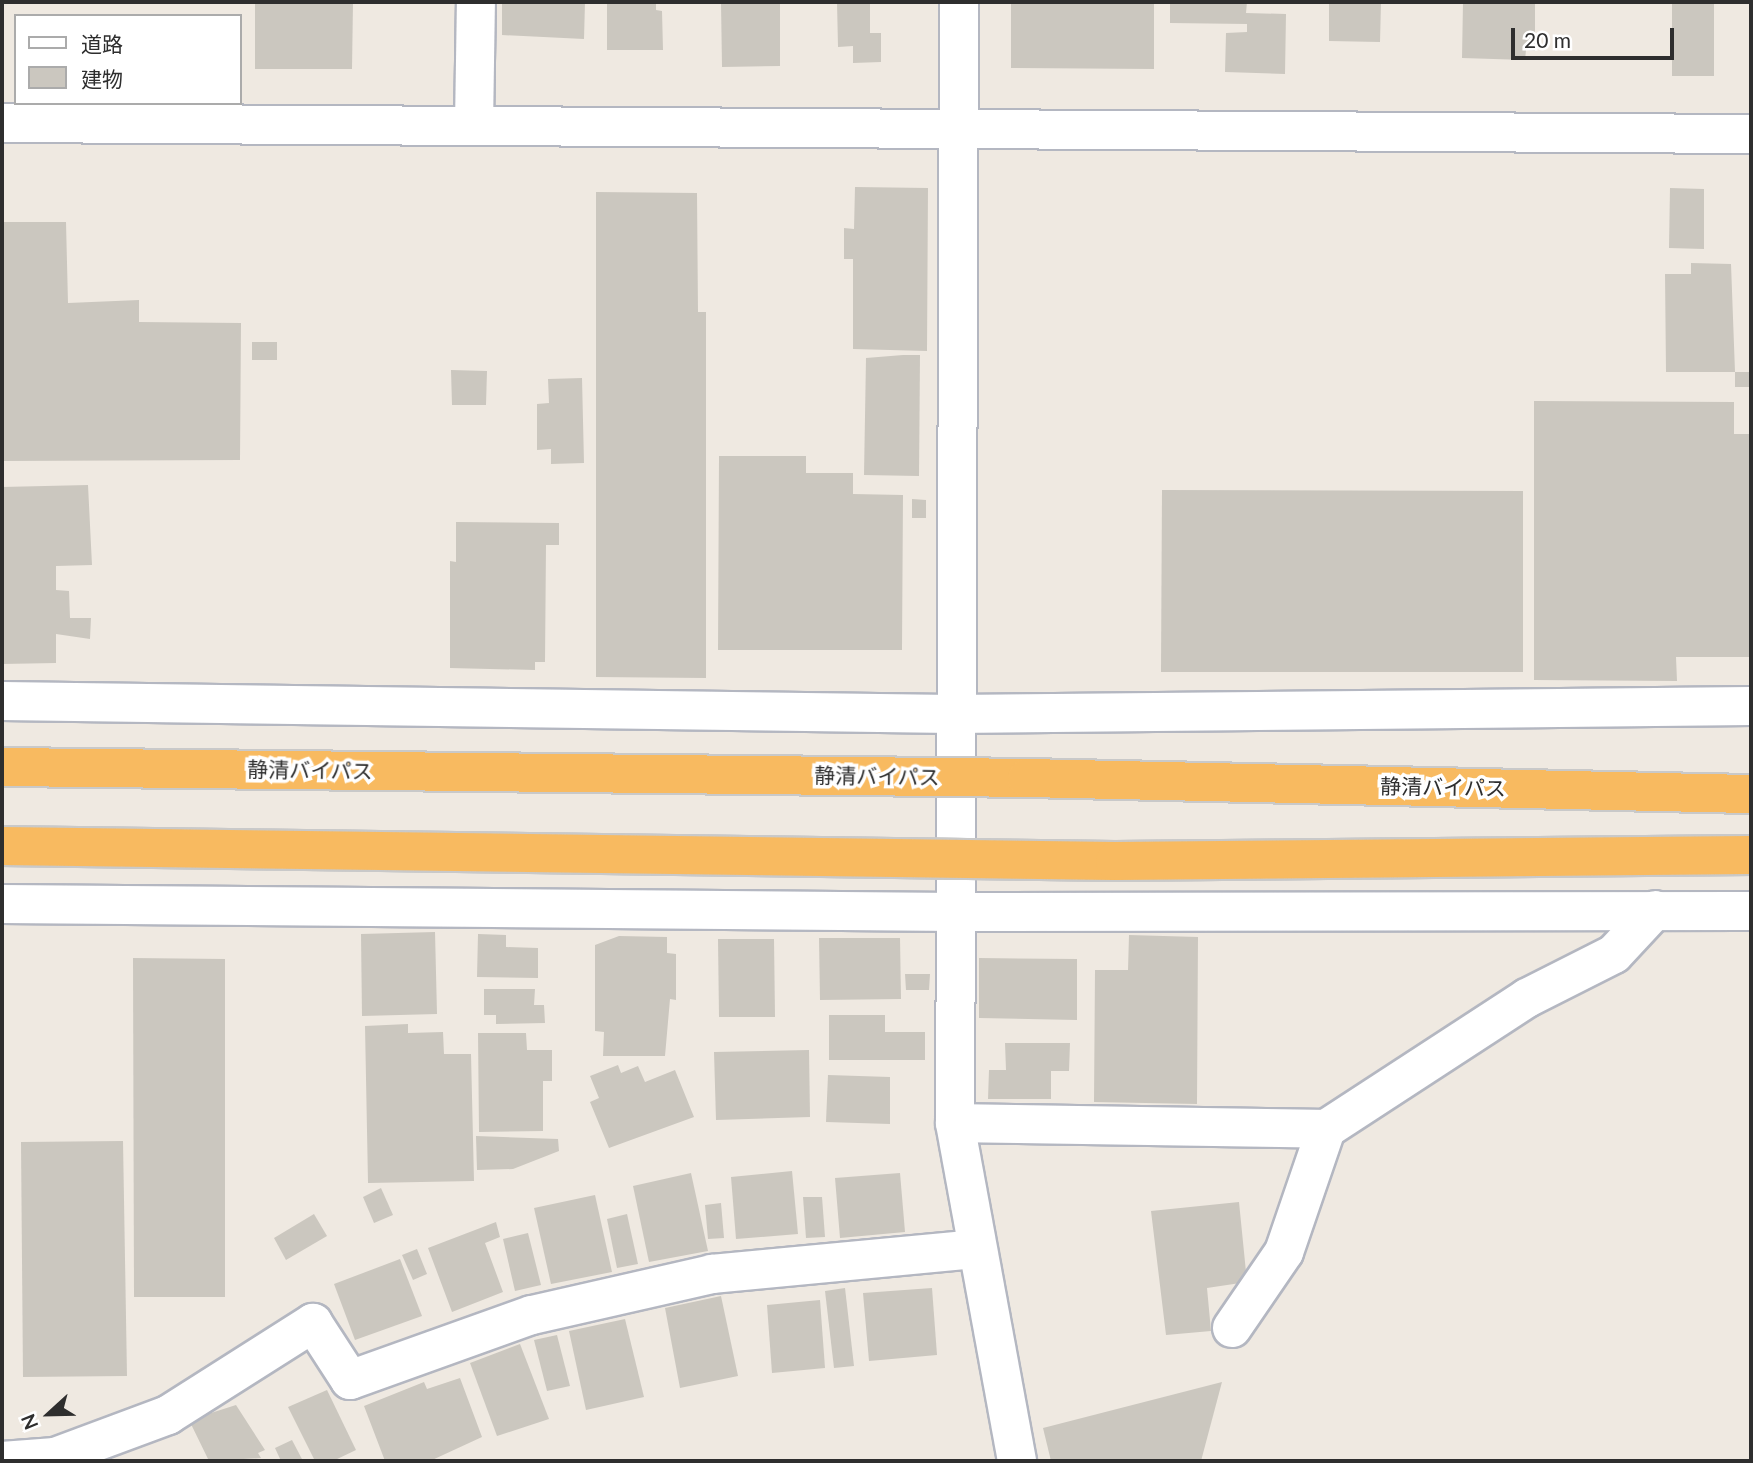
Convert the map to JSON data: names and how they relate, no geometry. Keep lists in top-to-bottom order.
{
  "streets": {
    "highway": ["静清バイパス"]
  },
  "legend": ["道路", "建物"],
  "scale_bar": "20 m",
  "north": "left"
}
